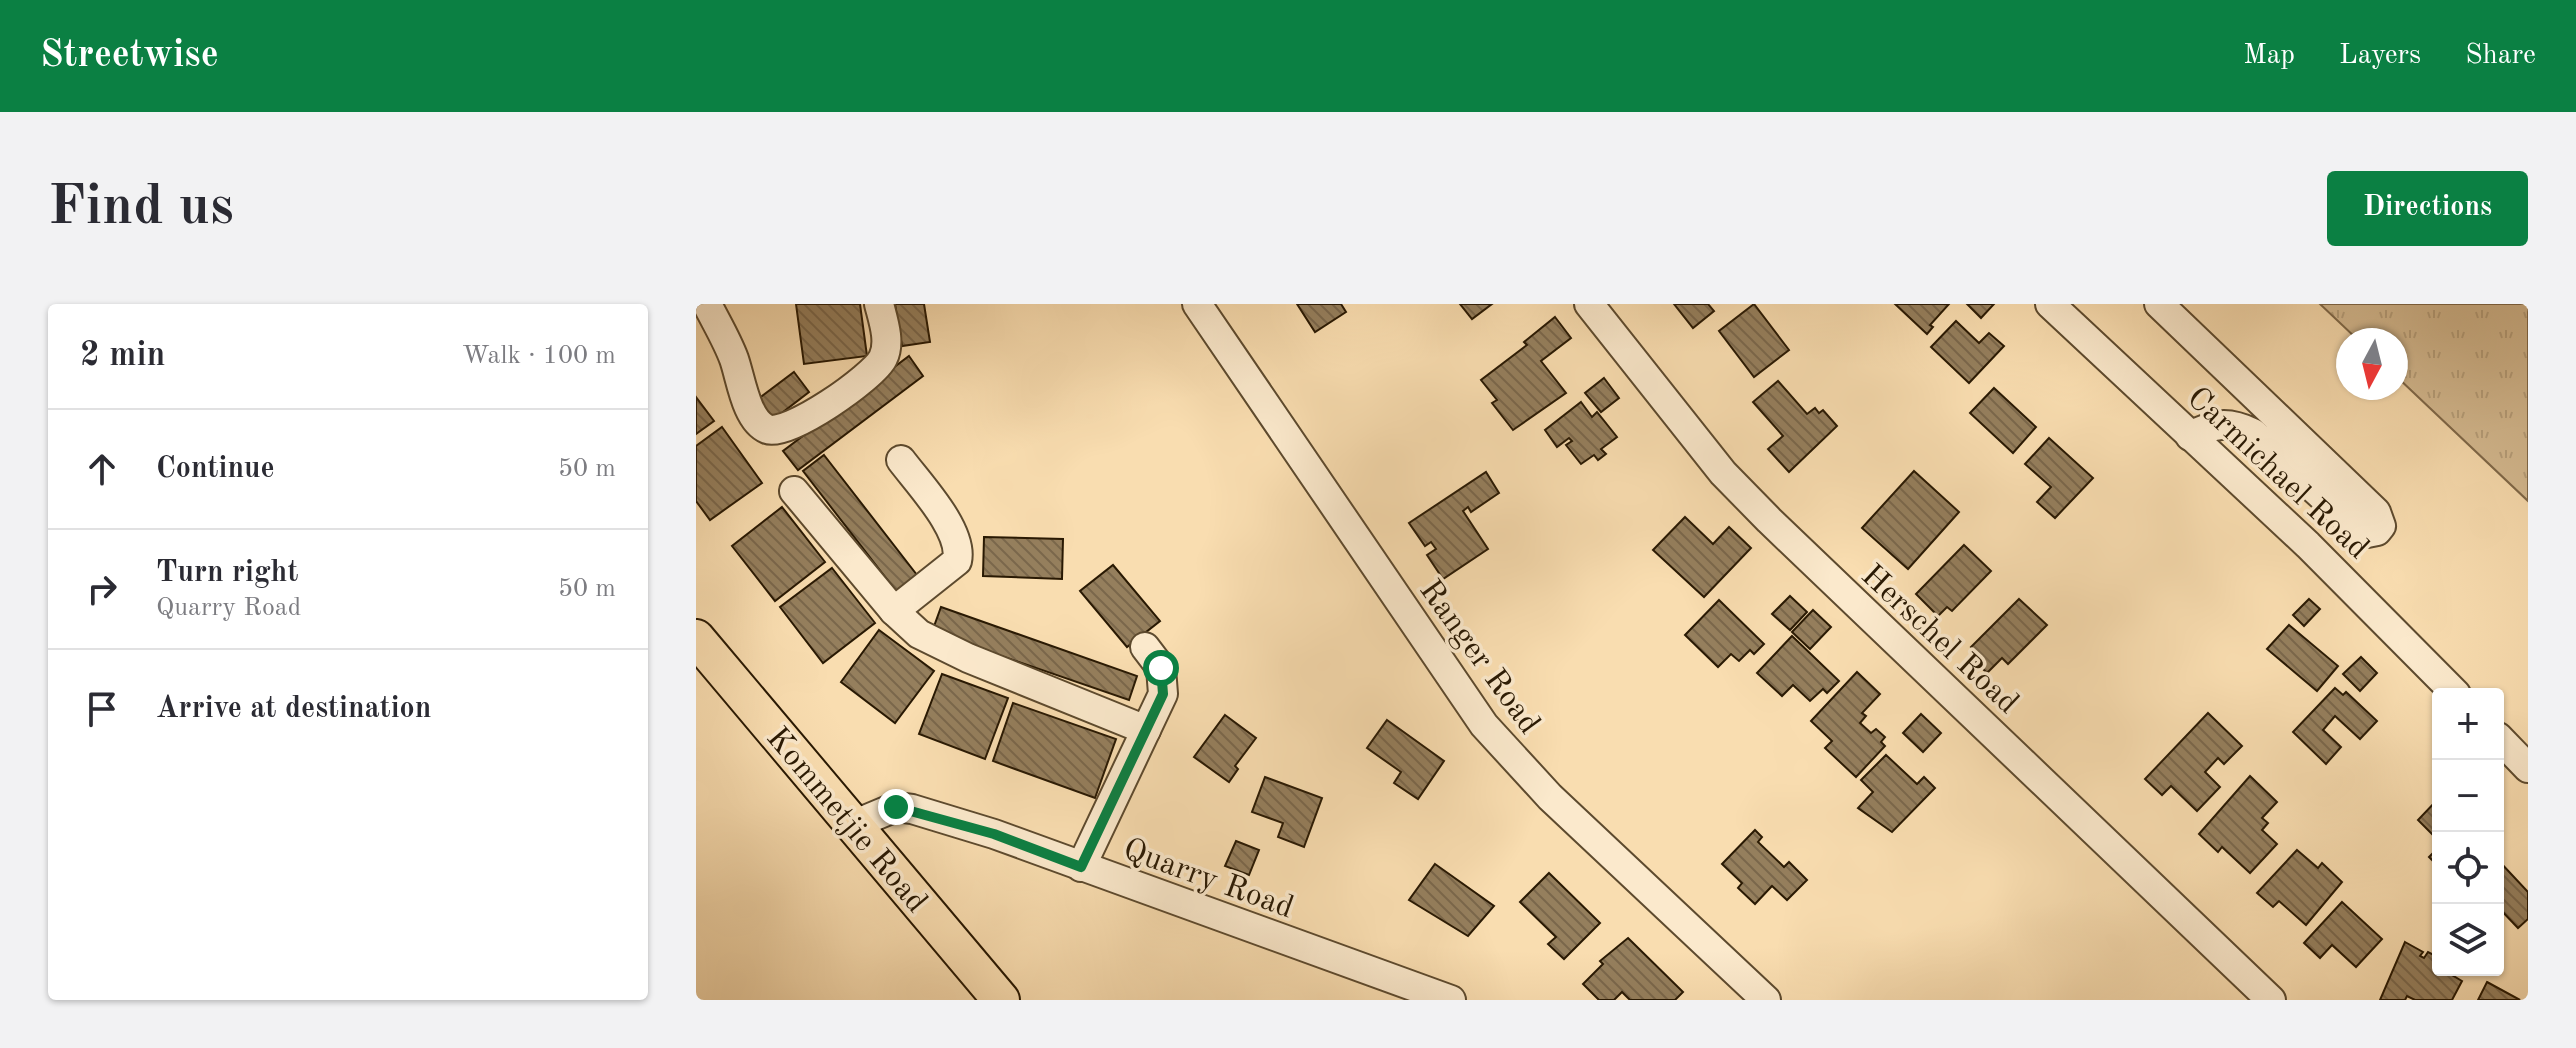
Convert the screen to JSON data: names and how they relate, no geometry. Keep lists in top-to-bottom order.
{
  "streets": {
    "main road": ["Kommetjie Road"],
    "street": [
      "Carmichael Road",
      "Herschel Road",
      "Ranger Road",
      "Quarry Road"
    ]
  },
  "crossings": [
    ["Kommetjie Road", "Quarry Road"]
  ],
  "north": "bottom",
  "page": {
    "header": "Streetwise",
    "nav": ["Map", "Layers", "Share"],
    "buttons": "Directions",
    "title": "Find us",
    "heading": ["2 min", "Walk · 100 m"],
    "list": [
      ["Continue", "50 m"],
      ["Turn right", "Quarry Road", "50 m"],
      "Arrive at destination"
    ],
    "map_buttons": ["+", "−"]
  }
}
